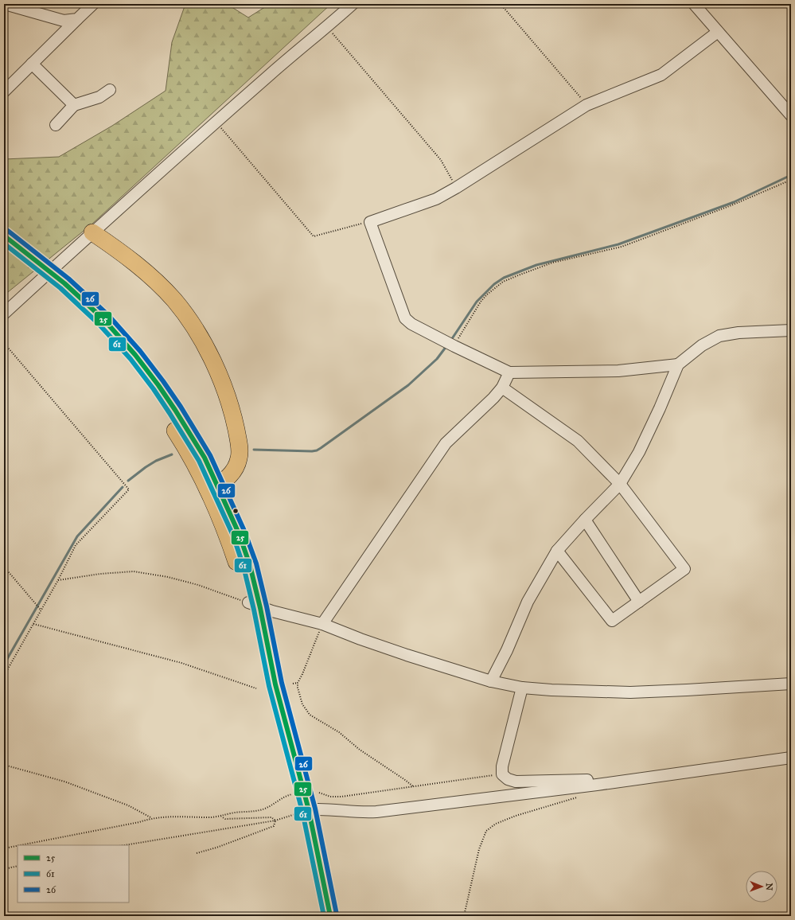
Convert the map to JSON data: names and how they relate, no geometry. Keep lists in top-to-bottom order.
{
  "lines": ["transit line 26", "transit line 25", "transit line 61"],
  "legend": ["25", "61", "26"],
  "north": "right"
}
